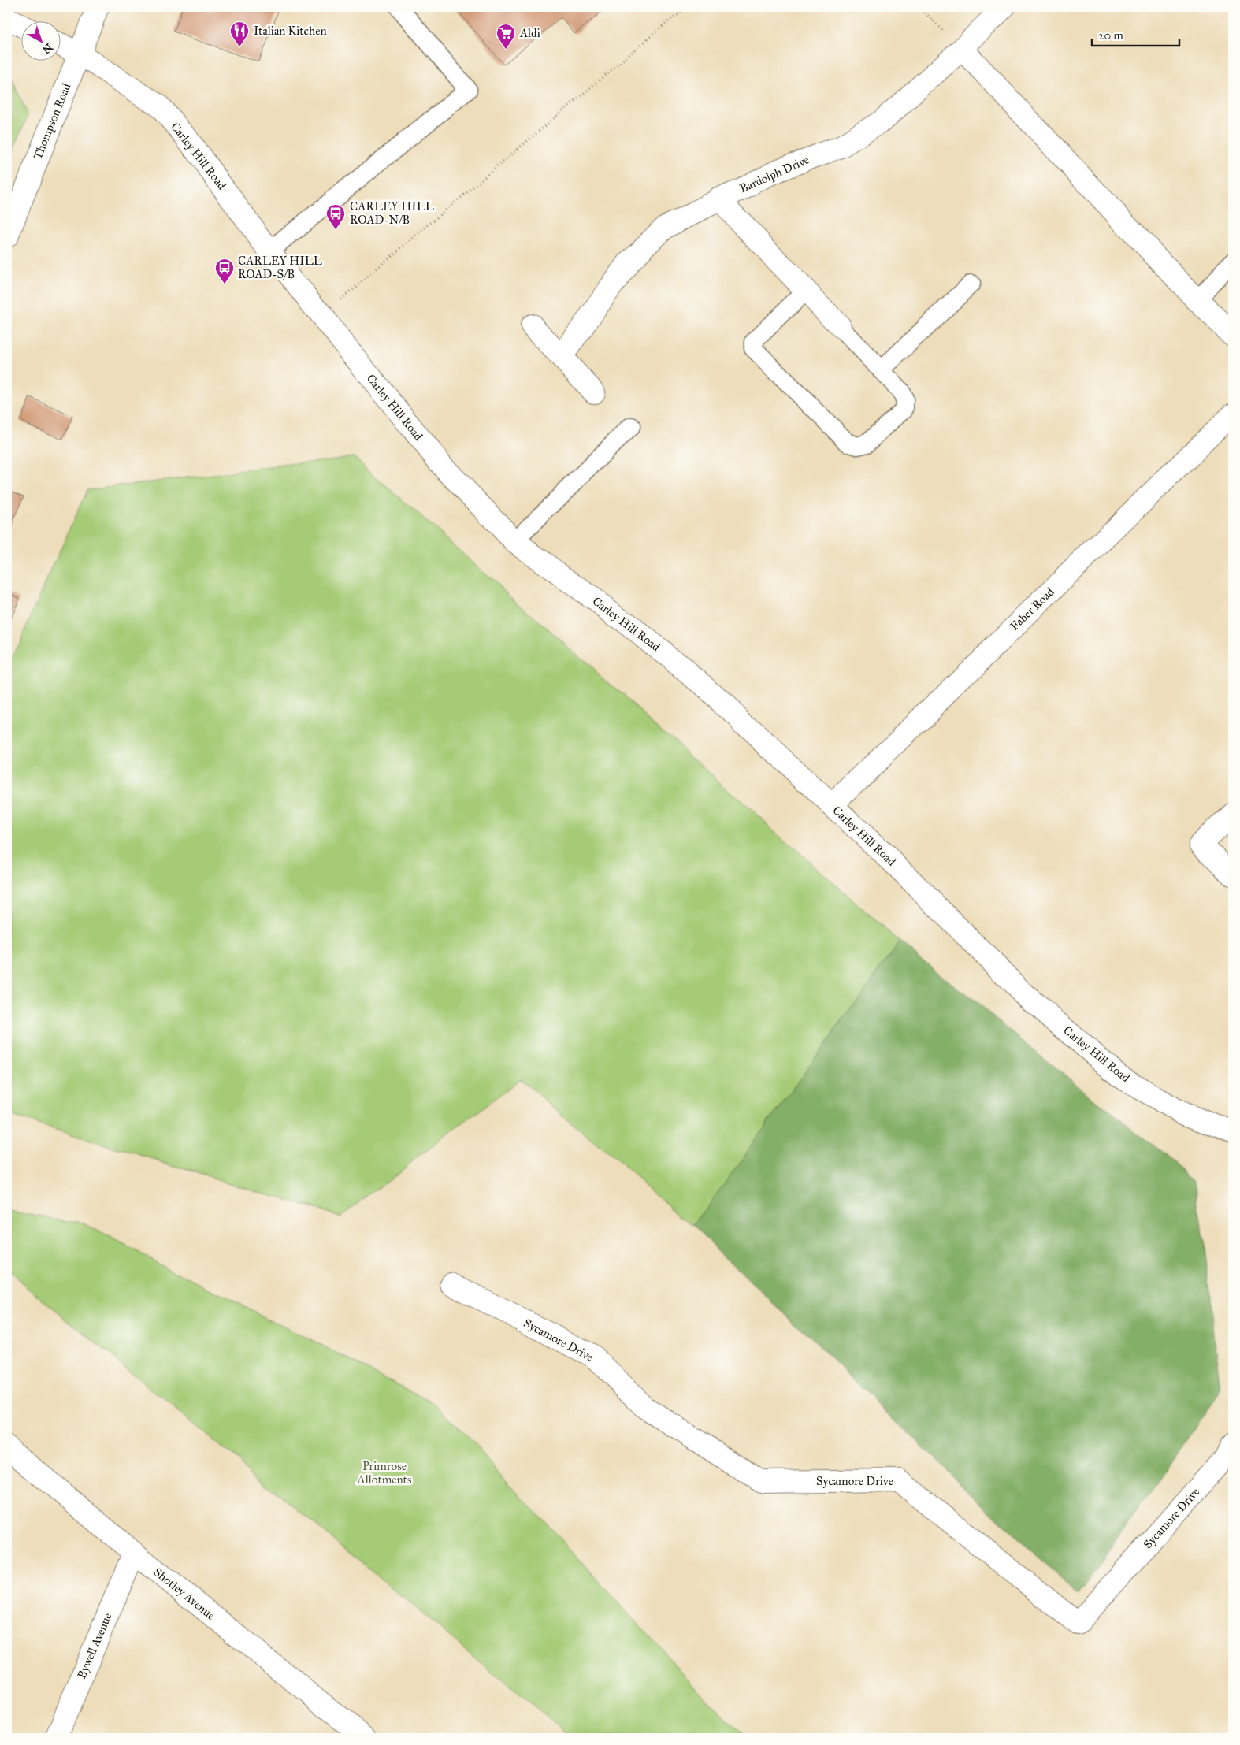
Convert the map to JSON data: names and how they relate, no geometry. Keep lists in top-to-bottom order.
{
  "streets": {
    "street": [
      "Thompson Road",
      "Carley Hill Road",
      "Bardolph Drive",
      "Faber Road",
      "Sycamore Drive",
      "Shotley Avenue",
      "Bywell Avenue"
    ]
  },
  "crossings": [
    ["Thompson Road", "Carley Hill Road"],
    ["Carley Hill Road", "Faber Road"],
    ["Shotley Avenue", "Bywell Avenue"]
  ],
  "parks": ["Primrose Allotments"],
  "places": {
    "restaurant": ["Italian Kitchen"],
    "supermarket": ["Aldi"],
    "bus stop": ["CARLEY HILL ROAD-N/B", "CARLEY HILL ROAD-S/B"]
  },
  "scale_bar": "20 m",
  "north": "bottom right"
}
